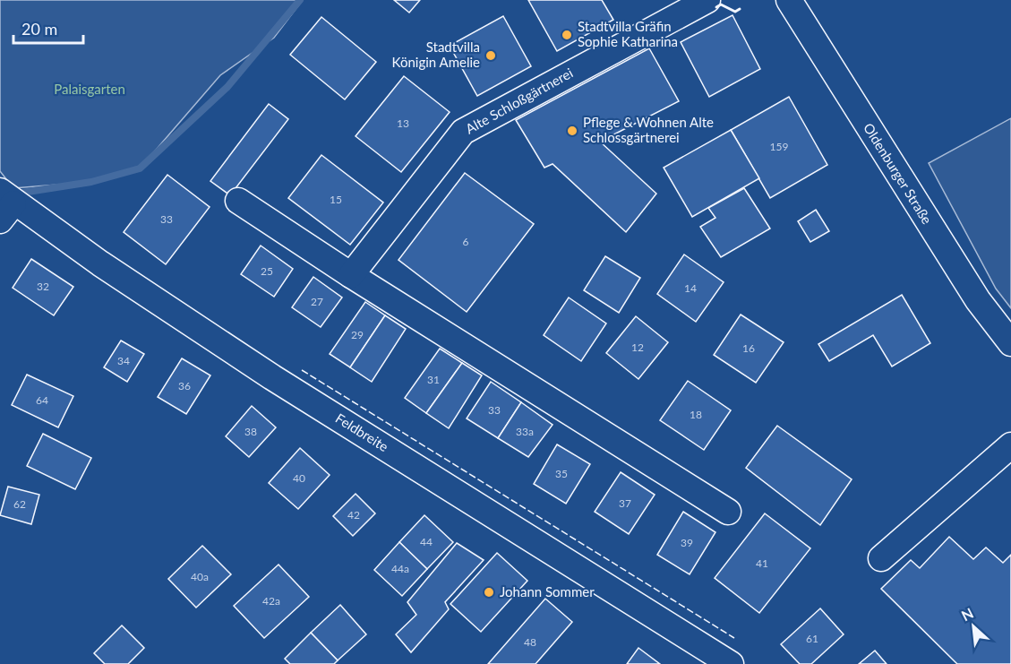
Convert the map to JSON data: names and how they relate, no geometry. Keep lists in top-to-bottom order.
{
  "streets": {
    "street": ["Alte Schloßgärtnerei", "Oldenburger Straße", "Feldbreite"]
  },
  "parks": ["Palaisgarten"],
  "places": [
    "Stadtvilla Gräfin Sophie Katharina",
    "Stadtvilla Königin Amelie",
    "Pflege & Wohnen Alte Schlossgärtnerei",
    "Johann Sommer"
  ],
  "house_numbers": [
    "13",
    "159",
    "15",
    "33",
    "6",
    "25",
    "32",
    "14",
    "27",
    "29",
    "12",
    "16",
    "34",
    "31",
    "36",
    "64",
    "33",
    "18",
    "38",
    "33a",
    "35",
    "40",
    "37",
    "62",
    "42",
    "44",
    "39",
    "41",
    "44a",
    "40a",
    "42a",
    "61",
    "48"
  ],
  "scale_bar": "20 m",
  "north": "top left"
}
